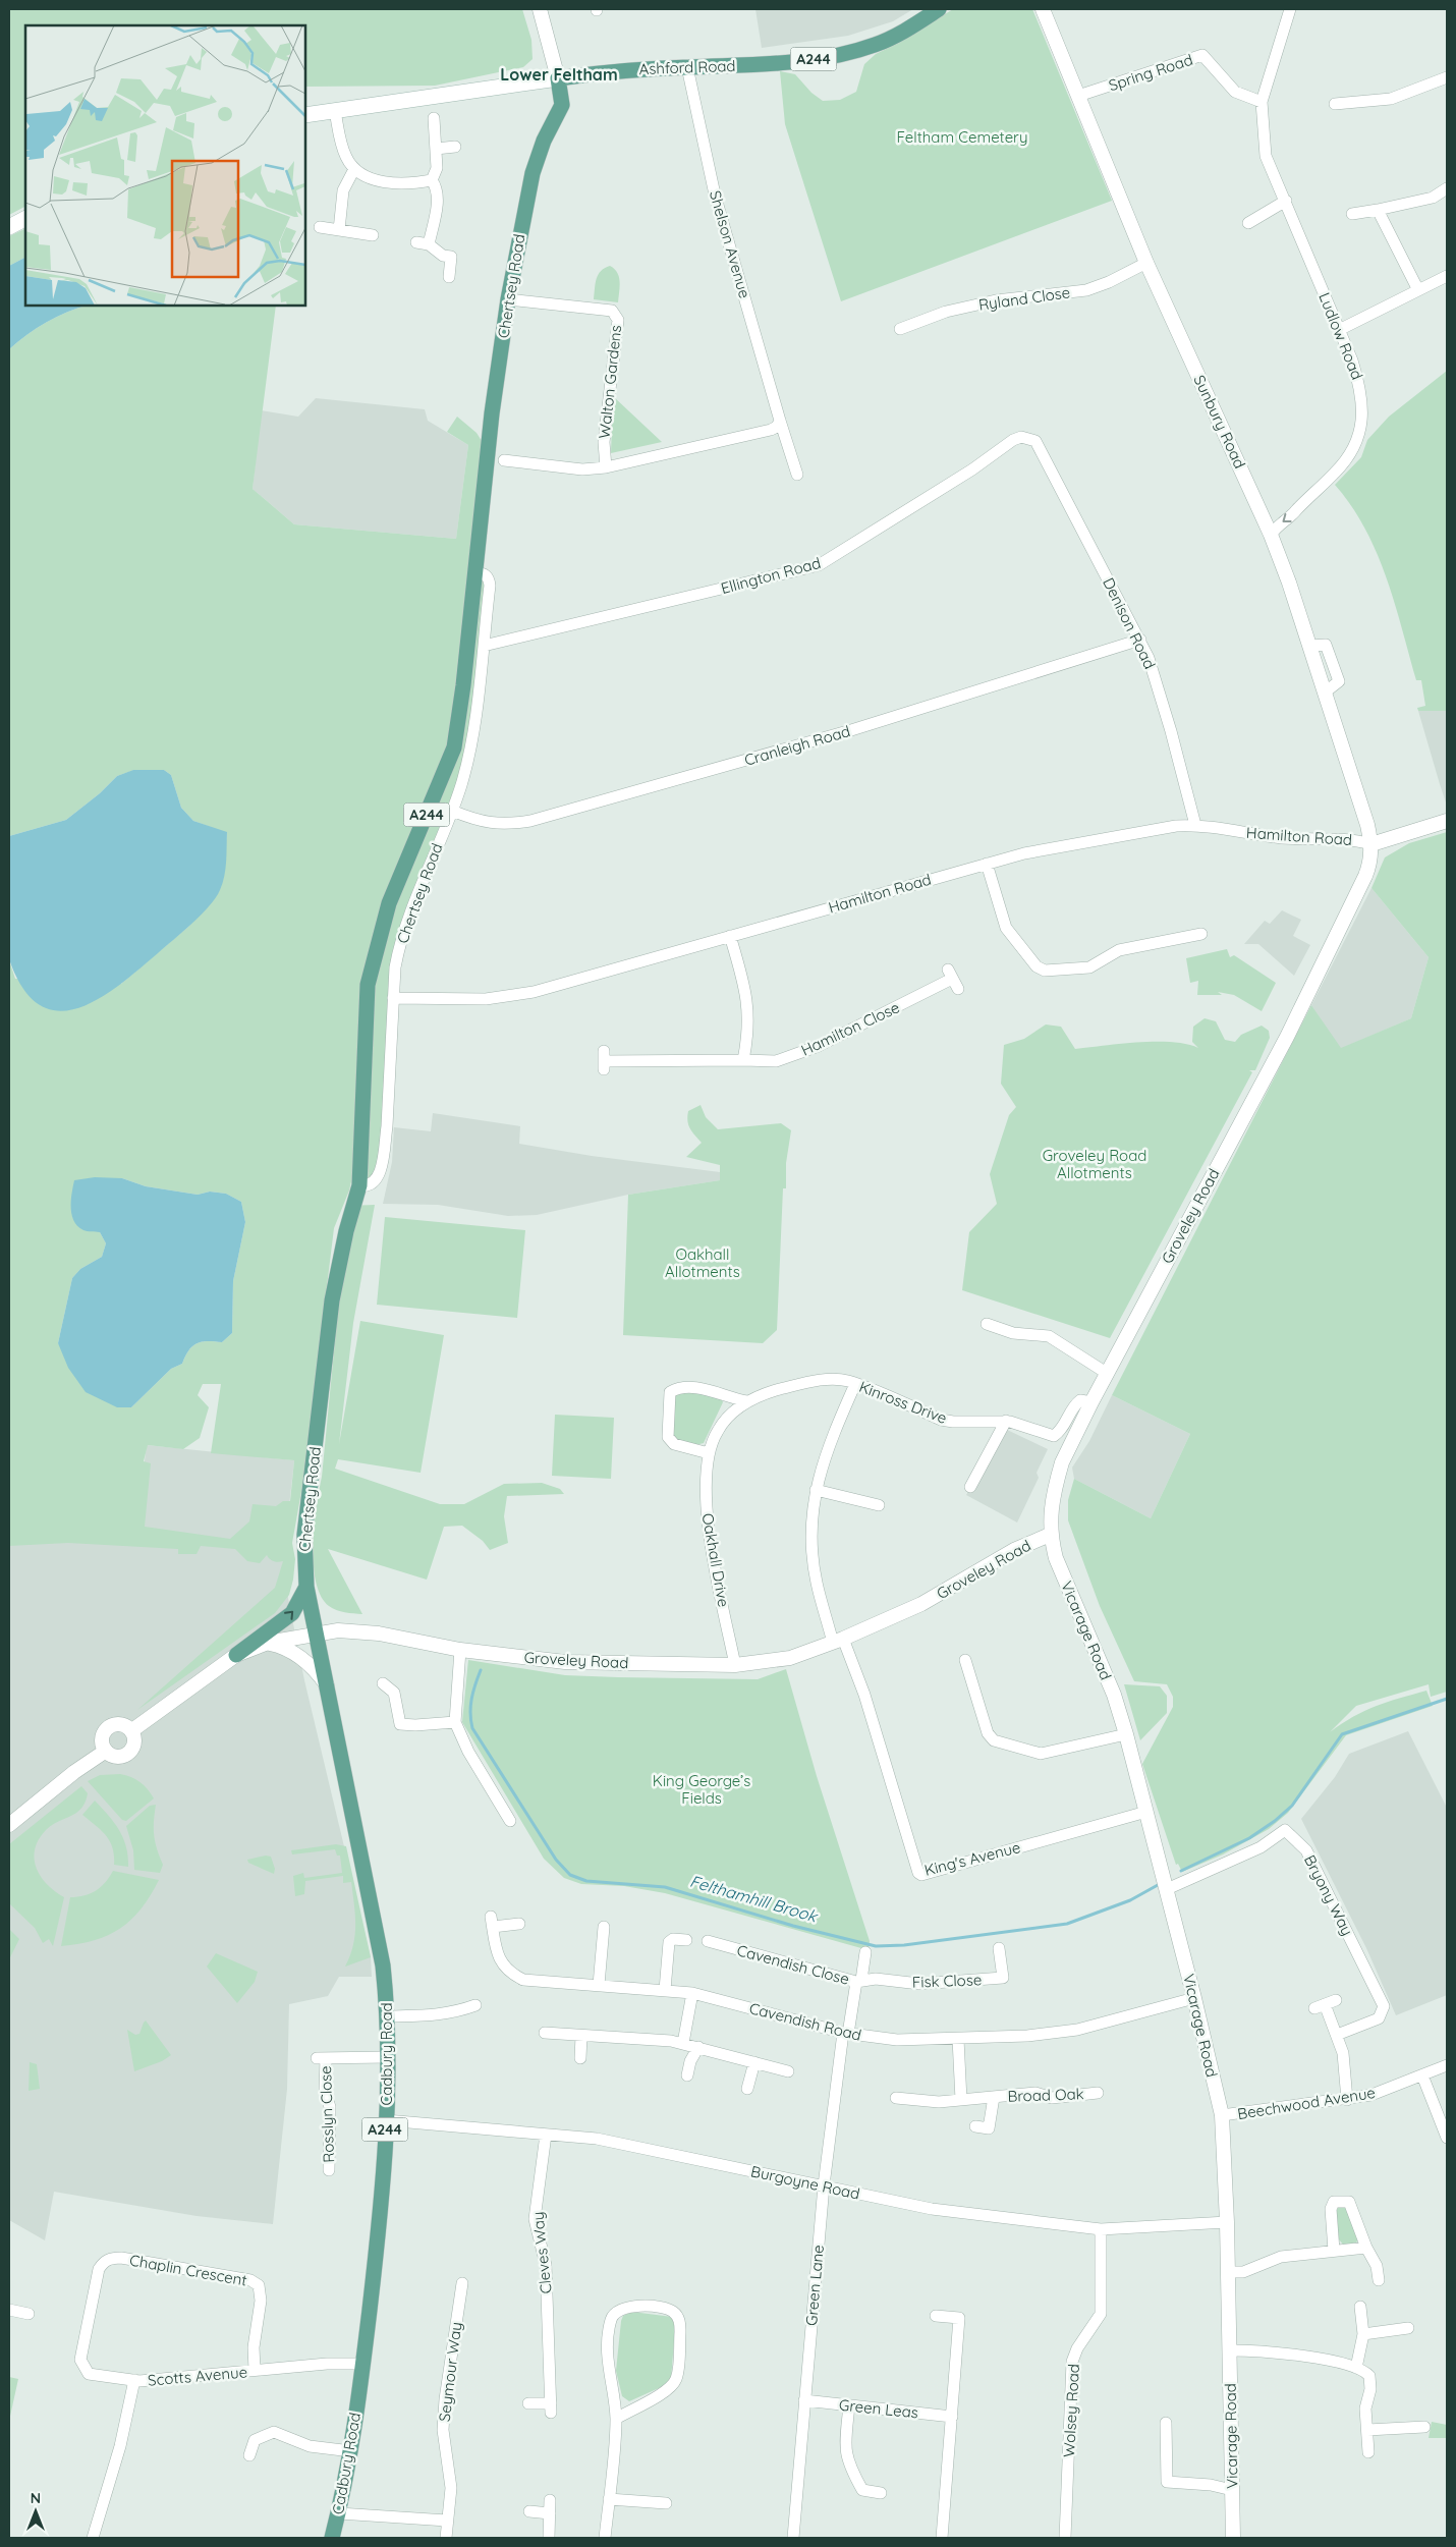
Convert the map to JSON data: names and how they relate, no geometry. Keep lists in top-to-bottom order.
{
  "streets": {
    "main road": [
      "A244",
      "Ashford Road",
      "Chertsey Road",
      "Cadbury Road"
    ],
    "street": [
      "Spring Road",
      "Shelson Avenue",
      "Ryland Close",
      "Ludlow Road",
      "Walton Gardens",
      "Sunbury Road",
      "Ellington Road",
      "Denison Road",
      "Cranleigh Road",
      "Hamilton Road",
      "Hamilton Close",
      "Groveley Road",
      "Kinross Drive",
      "Oakhall Drive",
      "Vicarage Road",
      "King's Avenue",
      "Bryony Way",
      "Cavendish Close",
      "Fisk Close",
      "Cavendish Road",
      "Broad Oak",
      "Beechwood Avenue",
      "Rosslyn Close",
      "Burgoyne Road",
      "Cleves Way",
      "Chaplin Crescent",
      "Green Lane",
      "Seymour Way",
      "Scotts Avenue",
      "Green Leas",
      "Wolsey Road"
    ]
  },
  "crossings": [
    ["A244", "Cadbury Road"],
    ["Ashford Road", "Shelson Avenue"],
    ["Ashford Road", "Chertsey Road"],
    ["Spring Road", "Ludlow Road"],
    ["Spring Road", "Sunbury Road"],
    ["Chertsey Road", "Walton Gardens"],
    ["Chertsey Road", "Ellington Road"],
    ["Chertsey Road", "Cranleigh Road"],
    ["Chertsey Road", "Hamilton Road"],
    ["Chertsey Road", "Groveley Road"],
    ["Chertsey Road", "Cadbury Road"],
    ["Ryland Close", "Sunbury Road"],
    ["Ludlow Road", "Sunbury Road"],
    ["Sunbury Road", "Hamilton Road"],
    ["Sunbury Road", "Groveley Road"],
    ["Ellington Road", "Denison Road"],
    ["Denison Road", "Cranleigh Road"],
    ["Denison Road", "Hamilton Road"],
    ["Hamilton Road", "Groveley Road"],
    ["Groveley Road", "Kinross Drive"],
    ["Groveley Road", "Oakhall Drive"],
    ["Groveley Road", "Vicarage Road"],
    ["Groveley Road", "King's Avenue"],
    ["Groveley Road", "Cadbury Road"],
    ["Kinross Drive", "Oakhall Drive"],
    ["Vicarage Road", "King's Avenue"],
    ["Vicarage Road", "Bryony Way"],
    ["Vicarage Road", "Cavendish Road"],
    ["Vicarage Road", "Beechwood Avenue"],
    ["Vicarage Road", "Burgoyne Road"],
    ["Cavendish Close", "Fisk Close"],
    ["Cavendish Close", "Cavendish Road"],
    ["Cavendish Close", "Green Lane"],
    ["Cavendish Road", "Green Lane"],
    ["Cadbury Road", "Rosslyn Close"],
    ["Cadbury Road", "Burgoyne Road"],
    ["Cadbury Road", "Scotts Avenue"],
    ["Burgoyne Road", "Cleves Way"],
    ["Burgoyne Road", "Green Lane"],
    ["Burgoyne Road", "Wolsey Road"],
    ["Chaplin Crescent", "Scotts Avenue"],
    ["Green Lane", "Green Leas"]
  ],
  "one_way": ["Ludlow Road"],
  "districts": ["Lower Feltham"],
  "water": ["Felthamhill Brook"],
  "parks": [
    "Feltham Cemetery",
    "Groveley Road Allotments",
    "Oakhall Allotments",
    "King George’s Fields"
  ],
  "north": "top"
}
